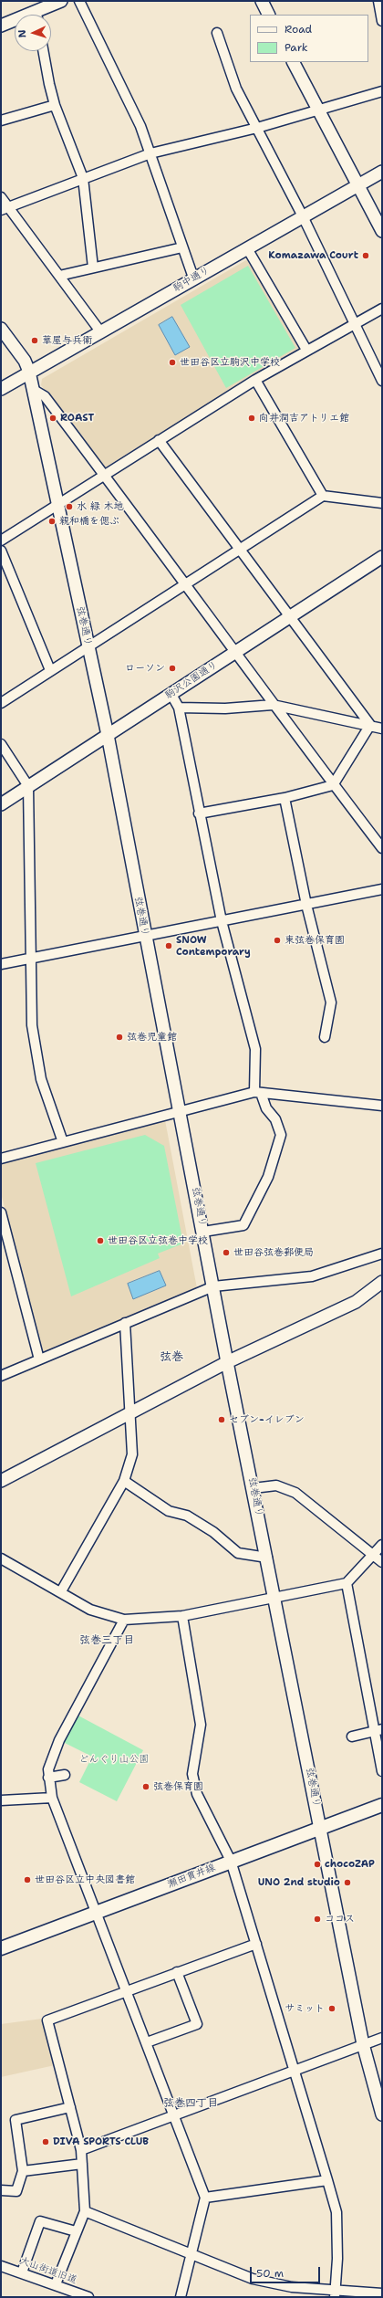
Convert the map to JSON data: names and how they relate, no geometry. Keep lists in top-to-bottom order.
{
  "streets": {
    "main road": ["瀬田貫井線"],
    "street": [
      "駒中通り",
      "弦巻通り",
      "駒沢公園通り",
      "大山街道旧道"
    ]
  },
  "crossings": [
    ["駒中通り", "弦巻通り"],
    ["弦巻通り", "駒沢公園通り"],
    ["弦巻通り", "瀬田貫井線"]
  ],
  "districts": ["弦巻", "弦巻三丁目", "弦巻四丁目"],
  "parks": ["どんぐり山公園"],
  "places": [
    "Komazawa Court",
    "華屋与兵衛",
    "世田谷区立駒沢中学校",
    "ROAST",
    "向井潤吉アトリエ館",
    "水 緑 木地",
    "親和橋を偲ぶ",
    "ローソン",
    "東弦巻保育園",
    "SNOW Contemporary",
    "弦巻児童館",
    "世田谷区立弦巻中学校",
    "世田谷弦巻郵便局",
    "セブン-イレブン",
    "弦巻保育園",
    "chocoZAP",
    "世田谷区立中央図書館",
    "UNO 2nd studio",
    "ココス",
    "サミット",
    "DIVA SPORTS CLUB"
  ],
  "legend": ["Road", "Park"],
  "scale_bar": "50 m",
  "north": "left"
}
